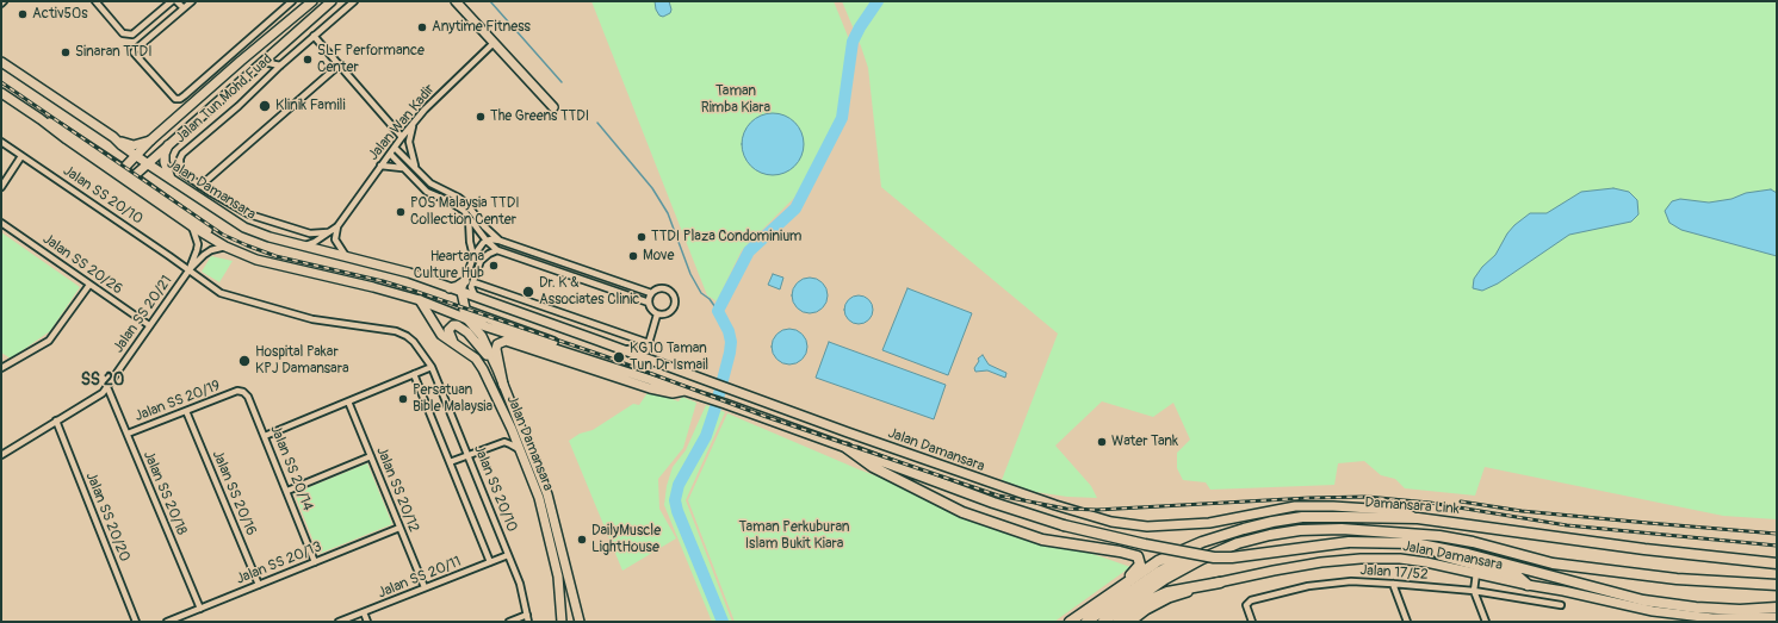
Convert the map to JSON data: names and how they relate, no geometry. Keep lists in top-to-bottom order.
{
  "streets": {
    "highway": ["Damansara Link"],
    "main road": ["Jalan Tun Mohd Fuad", "Jalan Damansara"],
    "street": [
      "Jalan Wan Kadir",
      "Jalan SS 20/10",
      "Jalan SS 20/26",
      "Jalan SS 20/21",
      "Jalan SS 20/19",
      "Jalan SS 20/14",
      "Jalan SS 20/12",
      "Jalan SS 20/18",
      "Jalan SS 20/16",
      "Jalan SS 20/20",
      "Jalan SS 20/13",
      "Jalan 17/52",
      "Jalan SS 20/11"
    ]
  },
  "crossings": [
    ["Jalan Tun Mohd Fuad", "Jalan Wan Kadir"],
    ["Jalan Tun Mohd Fuad", "Jalan Damansara"],
    ["Jalan Wan Kadir", "Jalan Damansara"],
    ["Jalan Damansara", "Jalan SS 20/21"],
    ["Jalan Damansara", "Damansara Link"],
    ["Jalan SS 20/10", "Jalan SS 20/21"],
    ["Jalan SS 20/10", "Jalan SS 20/11"],
    ["Jalan SS 20/26", "Jalan SS 20/21"],
    ["Jalan SS 20/21", "Jalan SS 20/18"],
    ["Jalan SS 20/21", "Jalan SS 20/20"],
    ["Jalan SS 20/19", "Jalan SS 20/14"],
    ["Jalan SS 20/19", "Jalan SS 20/18"],
    ["Jalan SS 20/19", "Jalan SS 20/16"],
    ["Jalan SS 20/14", "Jalan SS 20/13"],
    ["Jalan SS 20/12", "Jalan SS 20/13"],
    ["Jalan SS 20/12", "Jalan SS 20/11"],
    ["Jalan SS 20/18", "Jalan SS 20/13"],
    ["Jalan SS 20/16", "Jalan SS 20/13"]
  ],
  "districts": ["SS 20"],
  "parks": ["Taman Rimba Kiara", "Taman Perkuburan Islam Bukit Kiara"],
  "places": [
    "Activ50s",
    "Anytime Fitness",
    "Sinaran TTDI",
    "SLF Performance Center",
    "Klinik Famili",
    "The Greens TTDI",
    "POS Malaysia TTDI Collection Center",
    "TTDI Plaza Condominium",
    "Move",
    "Heartana Culture Hub",
    "Dr. K & Associates Clinic",
    "KG10 Taman Tun Dr Ismail",
    "Hospital Pakar KPJ Damansara",
    "Persatuan Bible Malaysia",
    "Water Tank",
    "DailyMuscle LightHouse"
  ]
}
